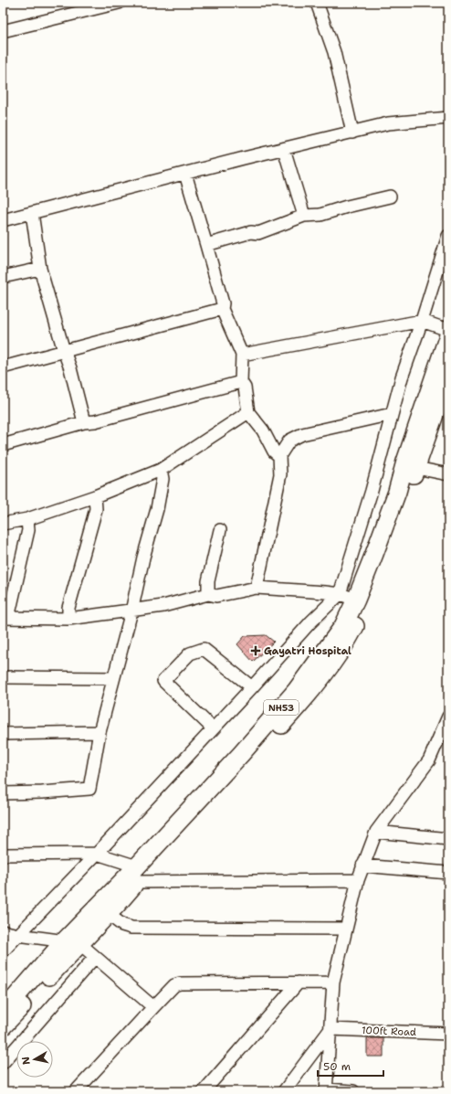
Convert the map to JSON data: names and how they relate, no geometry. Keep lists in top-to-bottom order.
{
  "streets": {
    "highway": ["NH53"],
    "street": ["100ft Road"]
  },
  "places": {
    "health": ["Gayatri Hospital"]
  },
  "scale_bar": "50 m",
  "north": "left"
}
